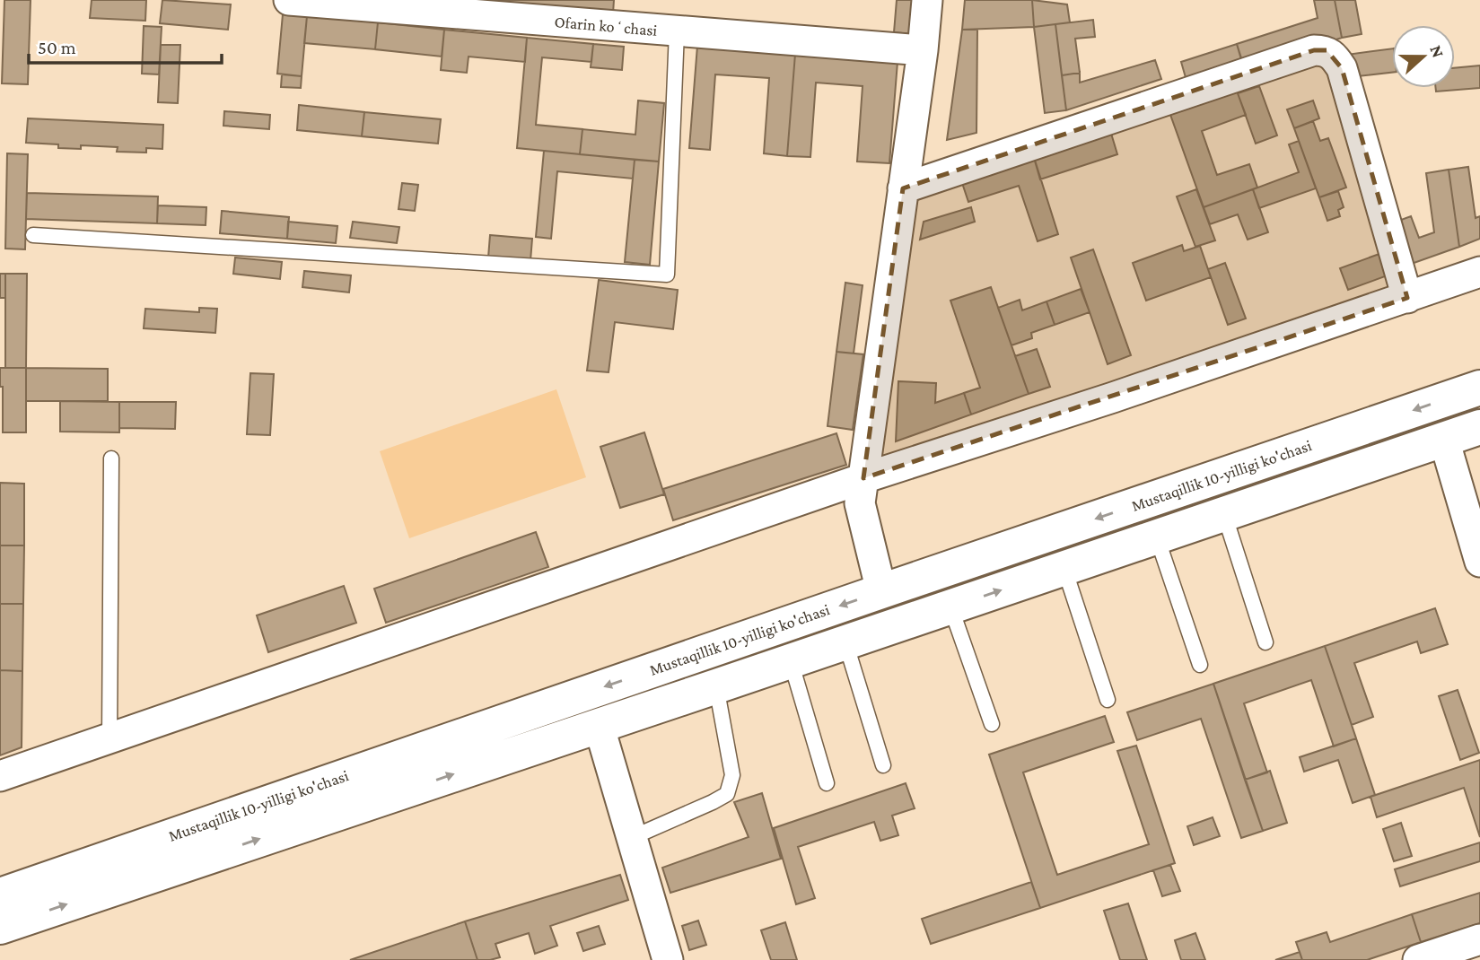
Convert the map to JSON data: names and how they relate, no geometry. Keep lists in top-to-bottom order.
{
  "streets": {
    "main road": ["Mustaqillik 10-yilligi ko'chasi"],
    "street": ["Ofarin koʻchasi"]
  },
  "scale_bar": "50 m",
  "north": "right"
}
